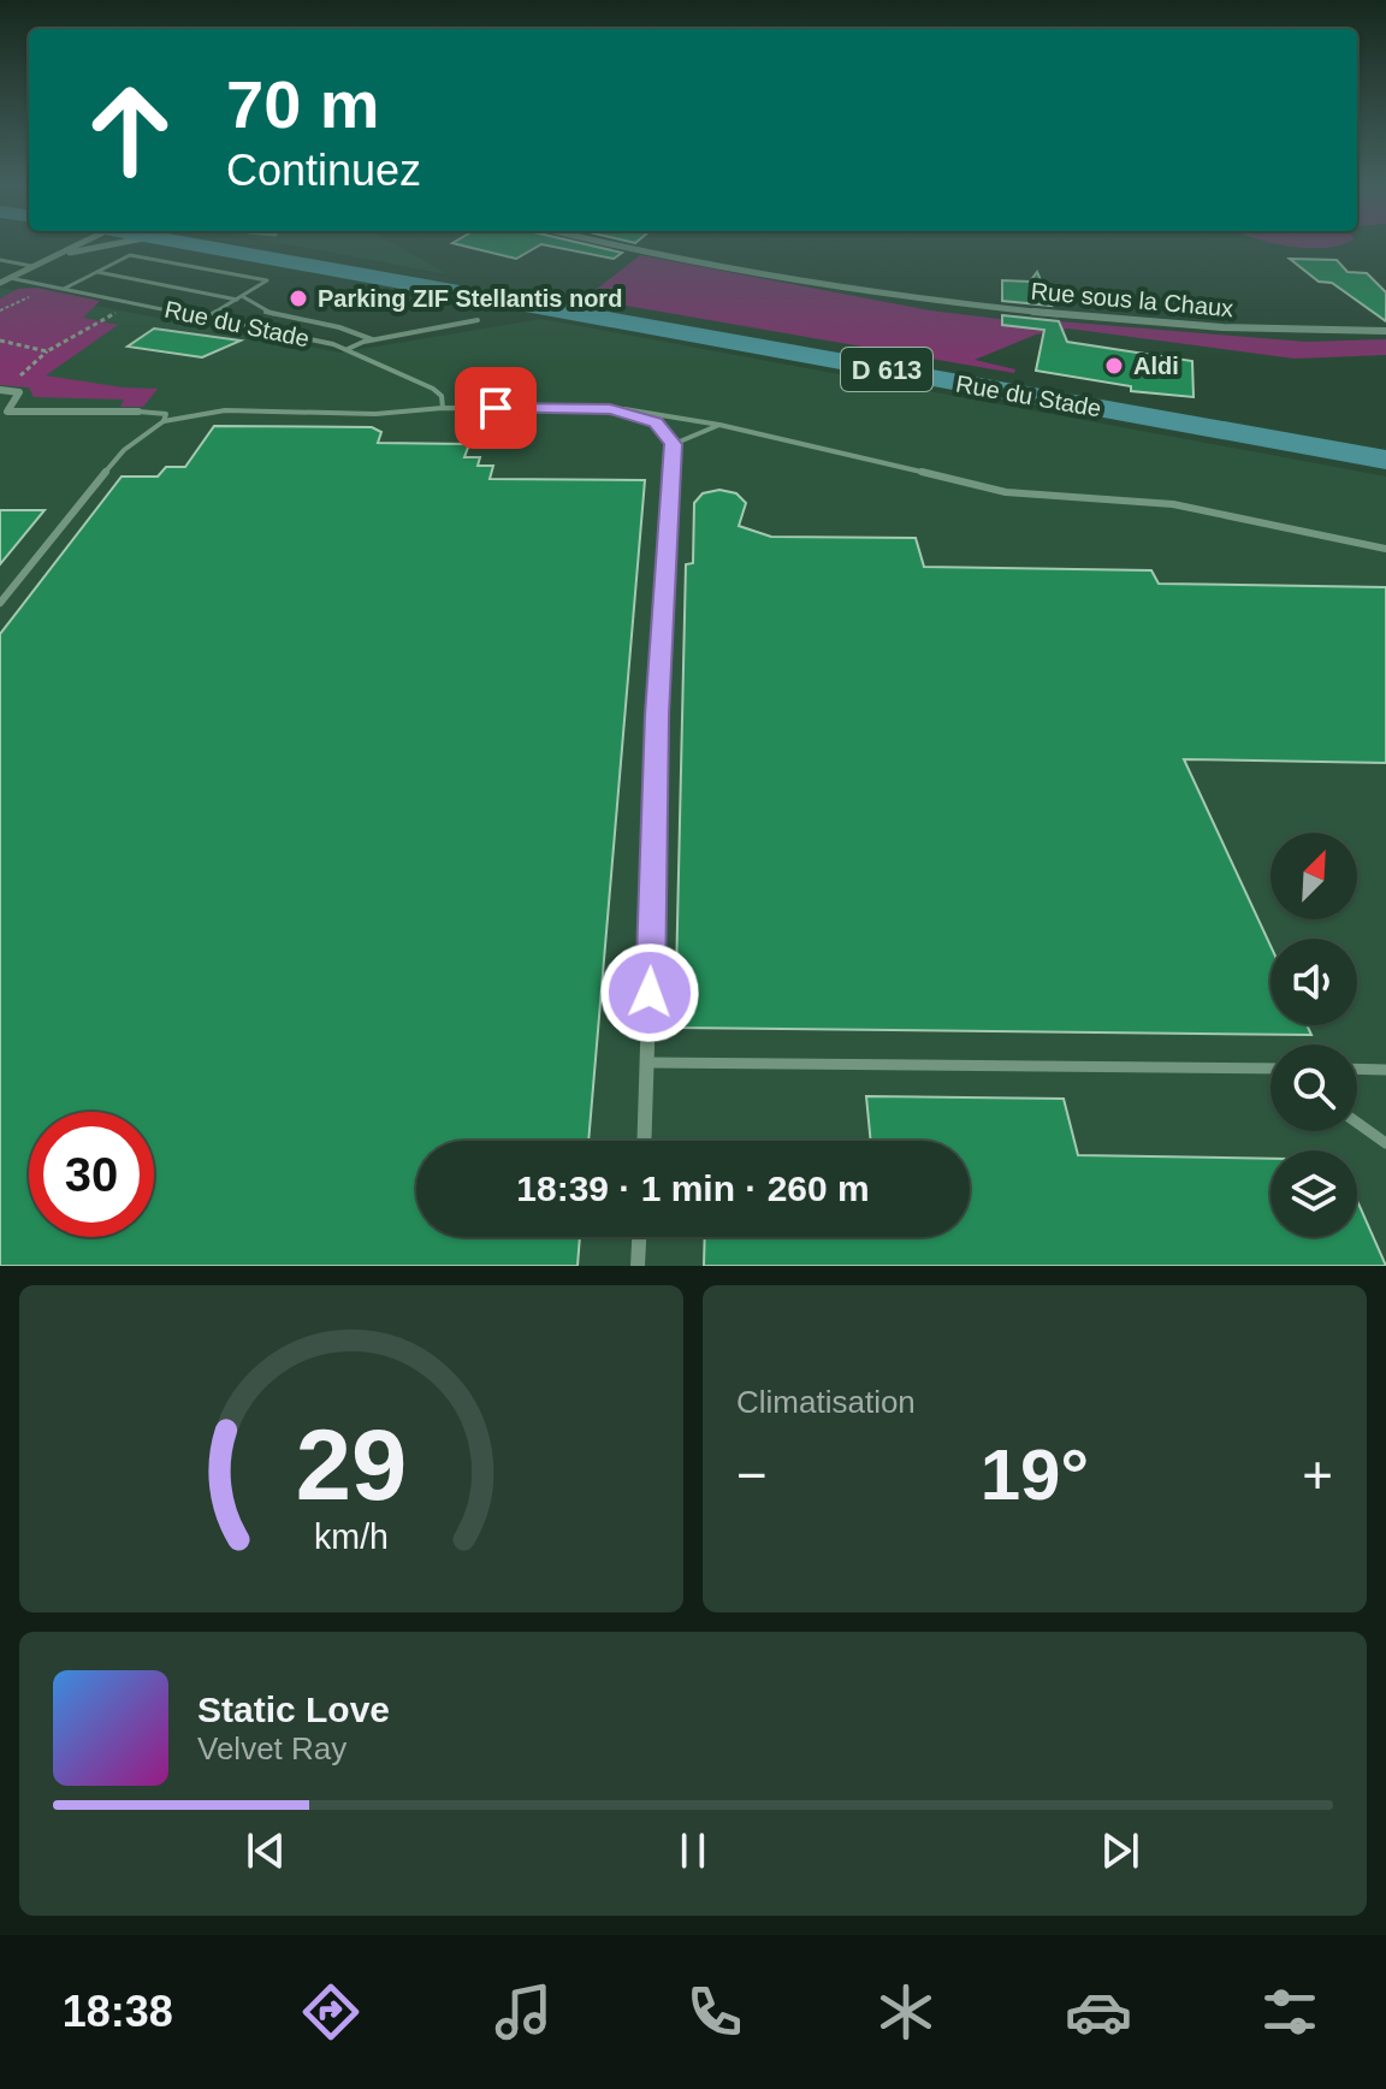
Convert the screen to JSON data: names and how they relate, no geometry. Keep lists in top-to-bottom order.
{
  "streets": {
    "main road": ["Rue du Stade", "D 613"],
    "street": ["Rue sous la Chaux"]
  },
  "crossings": [
    ["Rue du Stade", "D 613"]
  ],
  "places": ["Parking ZIF Stellantis nord", "Aldi"],
  "north": "top right",
  "page": {
    "turn": ["70 m", "Continuez"],
    "limit": "30",
    "trip": "18:39 · 1 min · 260 m",
    "tile": "Climatisation",
    "heat": ["−", "19°", "+"],
    "song": ["Static Love", "Velvet Ray"],
    "tabs": "18:38",
    "gauge": ["29", "km/h"]
  }
}
